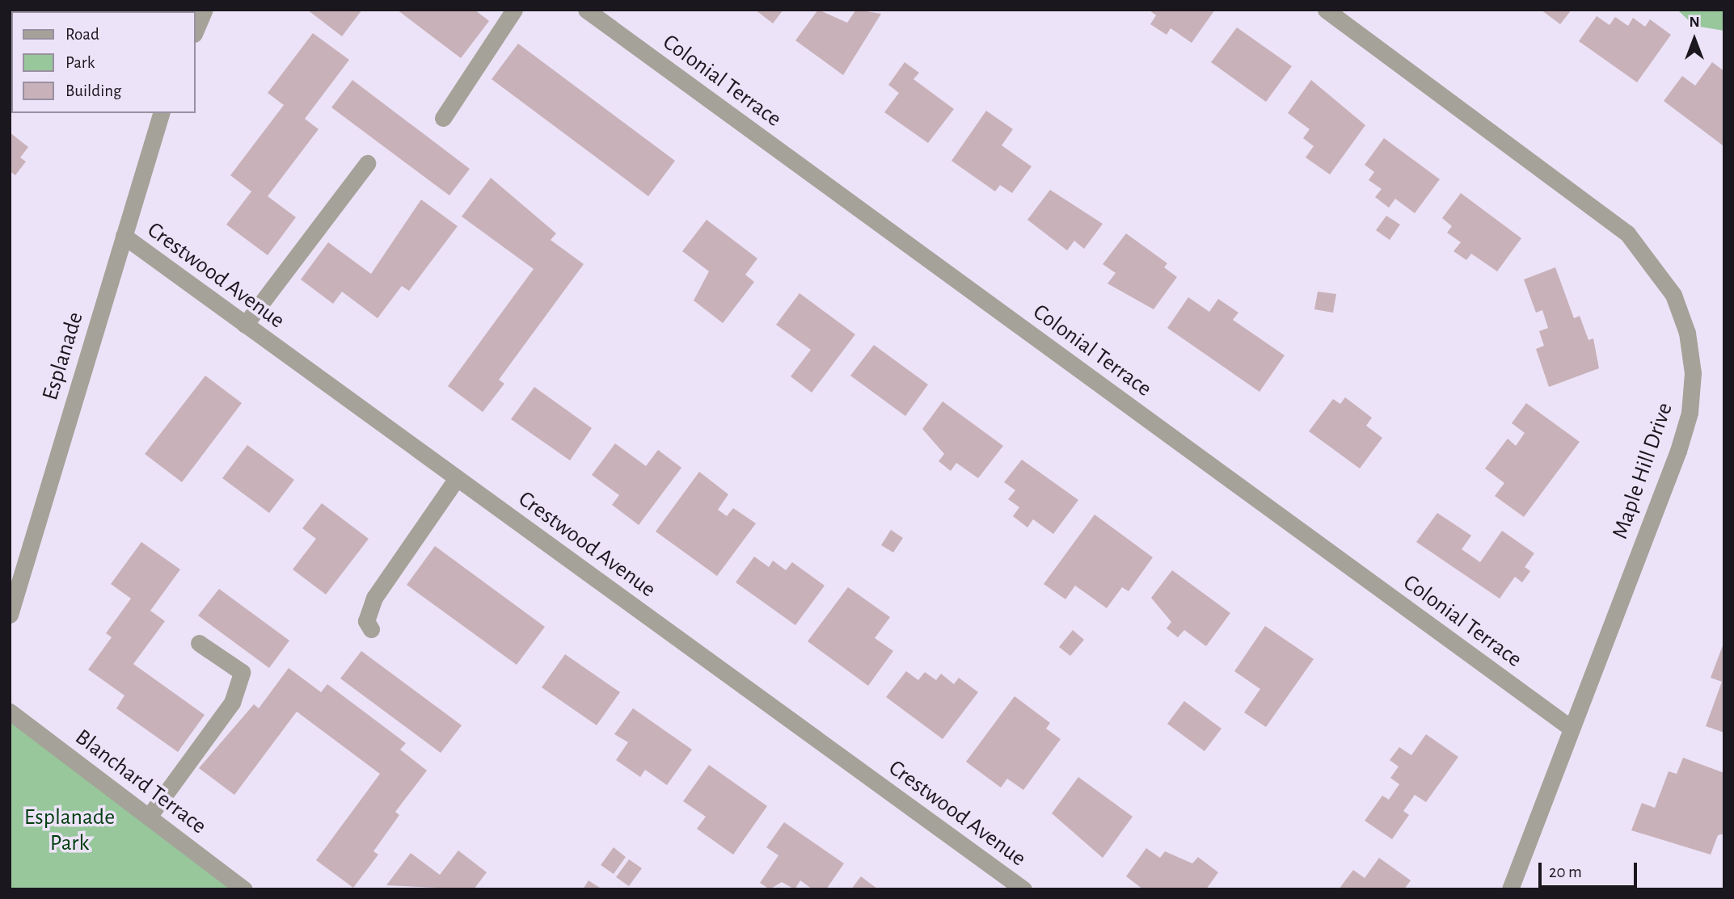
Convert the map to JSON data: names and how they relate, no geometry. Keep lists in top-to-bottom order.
{
  "streets": {
    "street": [
      "Colonial Terrace",
      "Crestwood Avenue",
      "Esplanade",
      "Maple Hill Drive",
      "Blanchard Terrace"
    ]
  },
  "crossings": [
    ["Colonial Terrace", "Maple Hill Drive"],
    ["Crestwood Avenue", "Esplanade"]
  ],
  "parks": ["Esplanade Park"],
  "legend": ["Road", "Park", "Building"],
  "scale_bar": "20 m",
  "north": "top"
}
